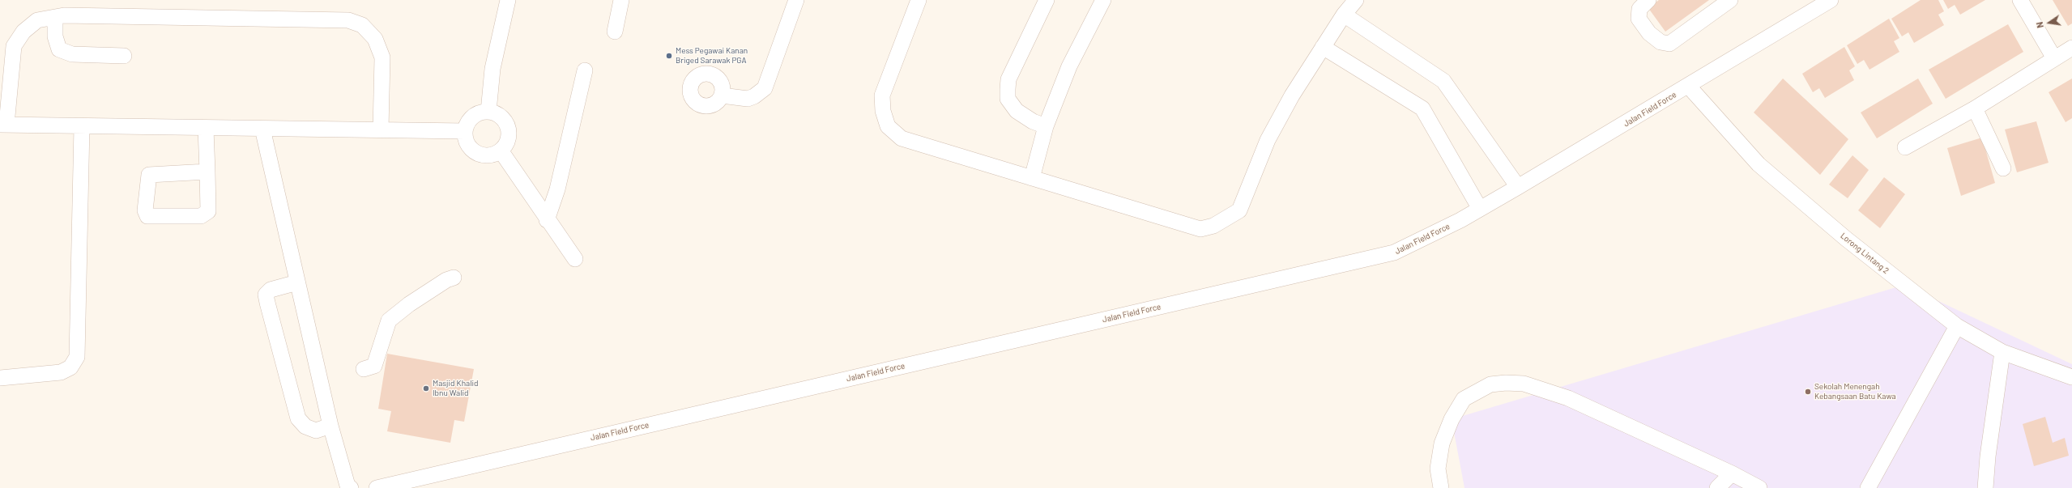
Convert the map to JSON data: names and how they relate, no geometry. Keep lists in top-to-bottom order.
{
  "streets": {
    "street": ["Jalan Field Force", "Lorong Lintang 2"]
  },
  "crossings": [
    ["Jalan Field Force", "Lorong Lintang 2"]
  ],
  "places": ["Mess Pegawai Kanan Briged Sarawak PGA", "Masjid Khalid Ibnu Walid", "Sekolah Menengah Kebangsaan Batu Kawa"],
  "north": "left"
}
